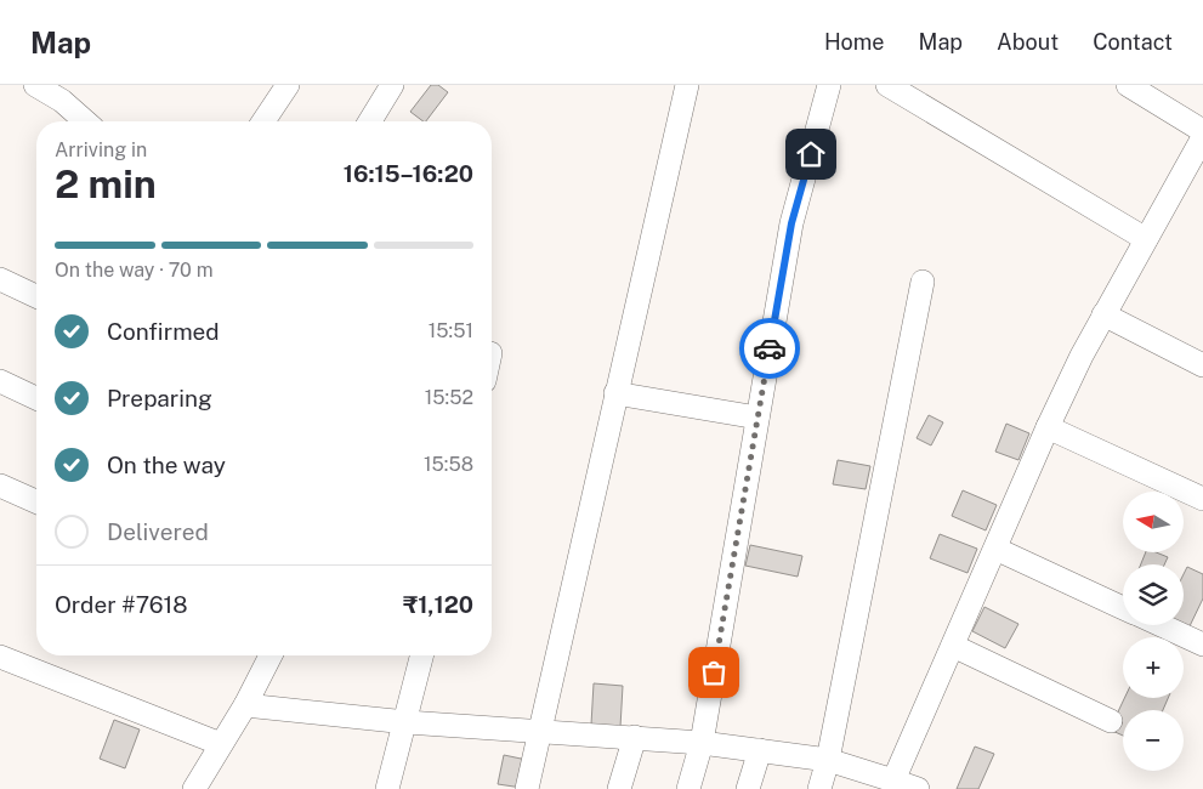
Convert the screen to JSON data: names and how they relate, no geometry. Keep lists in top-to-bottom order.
{
  "north": "left",
  "page": {
    "header": "Map",
    "nav": [
      "Home",
      "Map",
      "About",
      "Contact"
    ],
    "heading": ["2 min", "Arriving in", "16:15–16:20"],
    "panel": ["Order #7618", "₹1,120"],
    "bar": "On the way · 70 m",
    "list": [
      ["Confirmed", "15:51"],
      ["Preparing", "15:52"],
      ["On the way", "15:58"],
      "Delivered"
    ],
    "map_buttons": ["+", "−"]
  }
}
